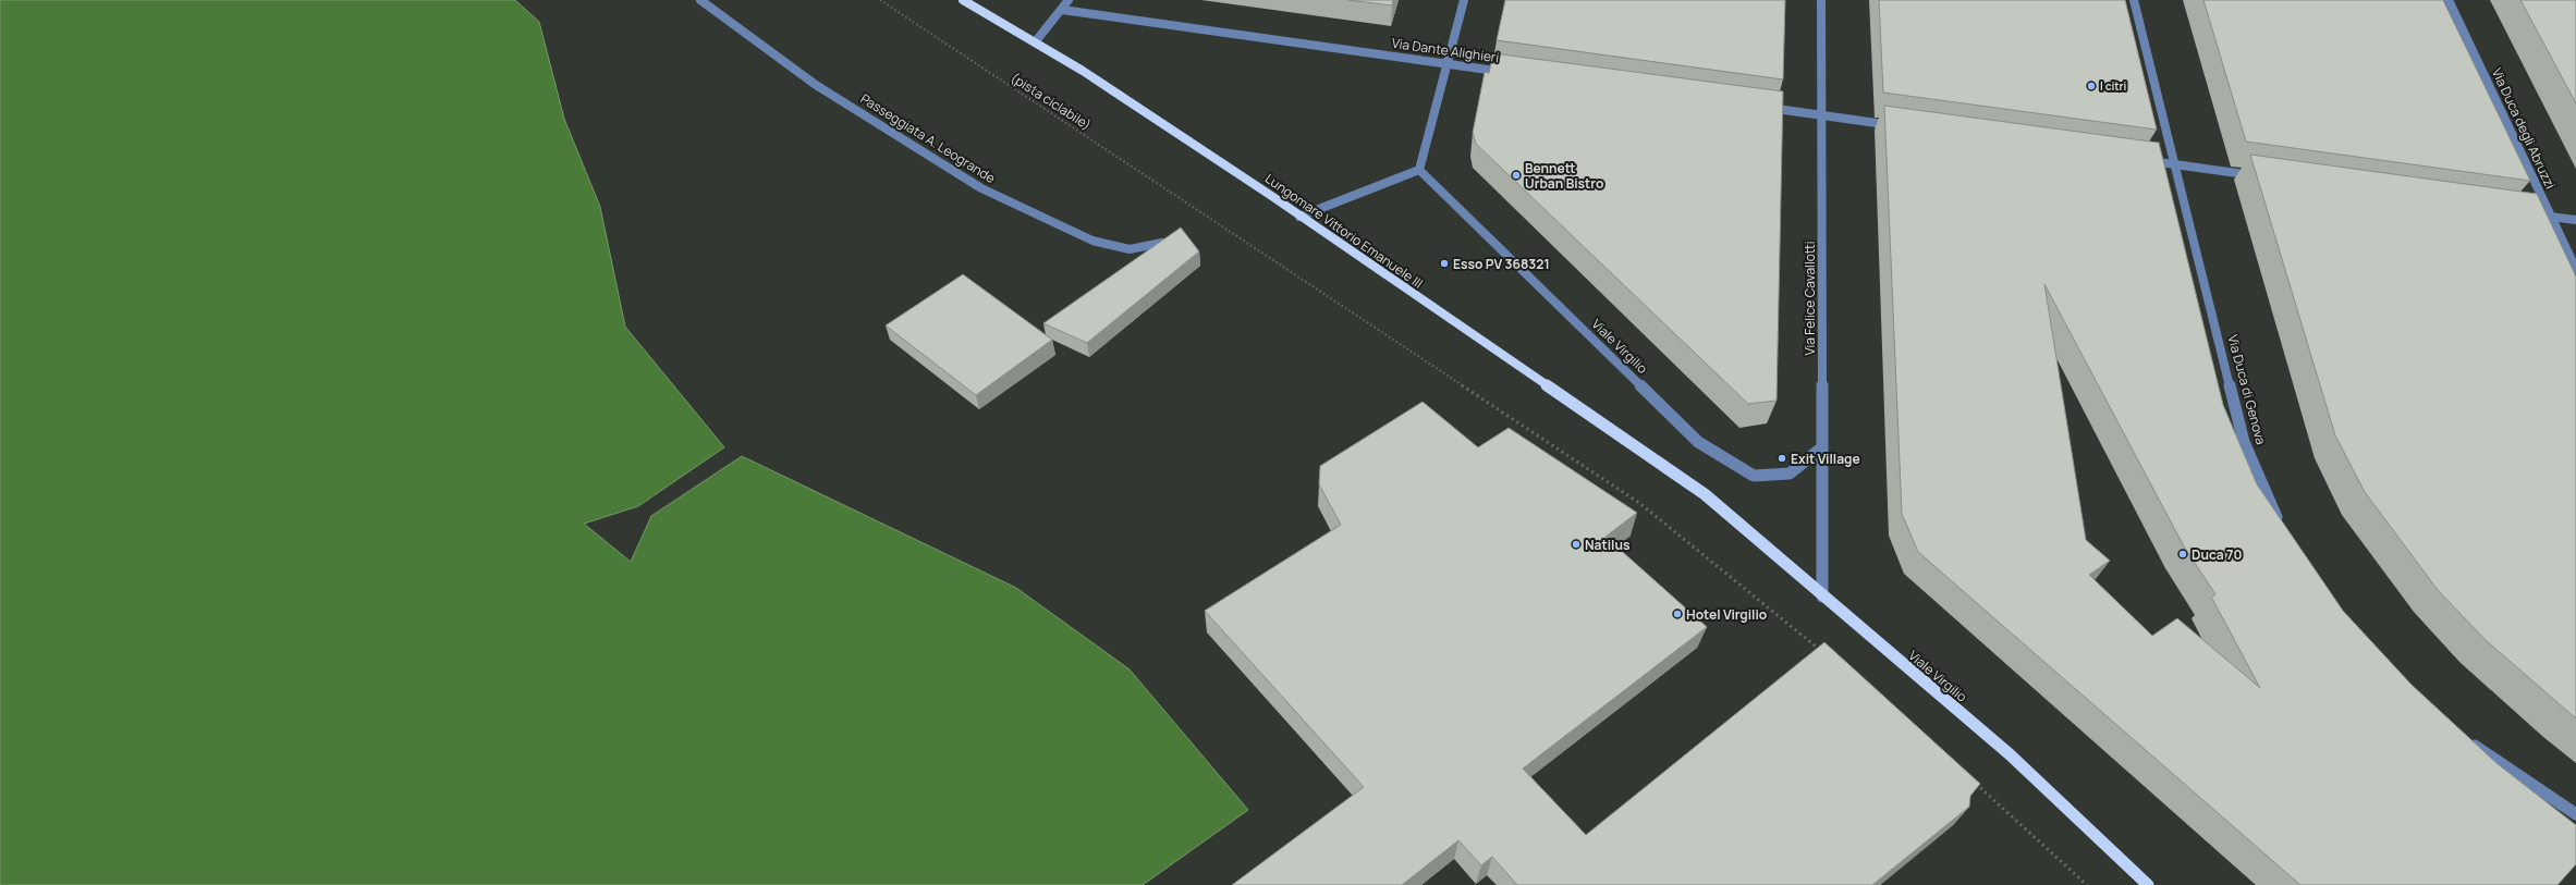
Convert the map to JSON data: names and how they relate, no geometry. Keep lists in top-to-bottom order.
{
  "streets": {
    "main road": ["Lungomare Vittorio Emanuele III", "Viale Virgilio"],
    "street": [
      "Via Dante Alighieri",
      "Via Duca degli Abruzzi",
      "Passeggiata A. Leogrande",
      "Via Felice Cavallotti",
      "Via Duca di Genova"
    ],
    "path": ["(pista ciclabile)"]
  },
  "crossings": [
    ["Lungomare Vittorio Emanuele III", "Viale Virgilio"],
    ["Via Felice Cavallotti", "Viale Virgilio"]
  ],
  "places": [
    "I citri",
    "Bennett Urban Bistro",
    "Esso PV 368321",
    "Exit Village",
    "Natilus",
    "Duca 70",
    "Hotel Virgilio"
  ]
}
